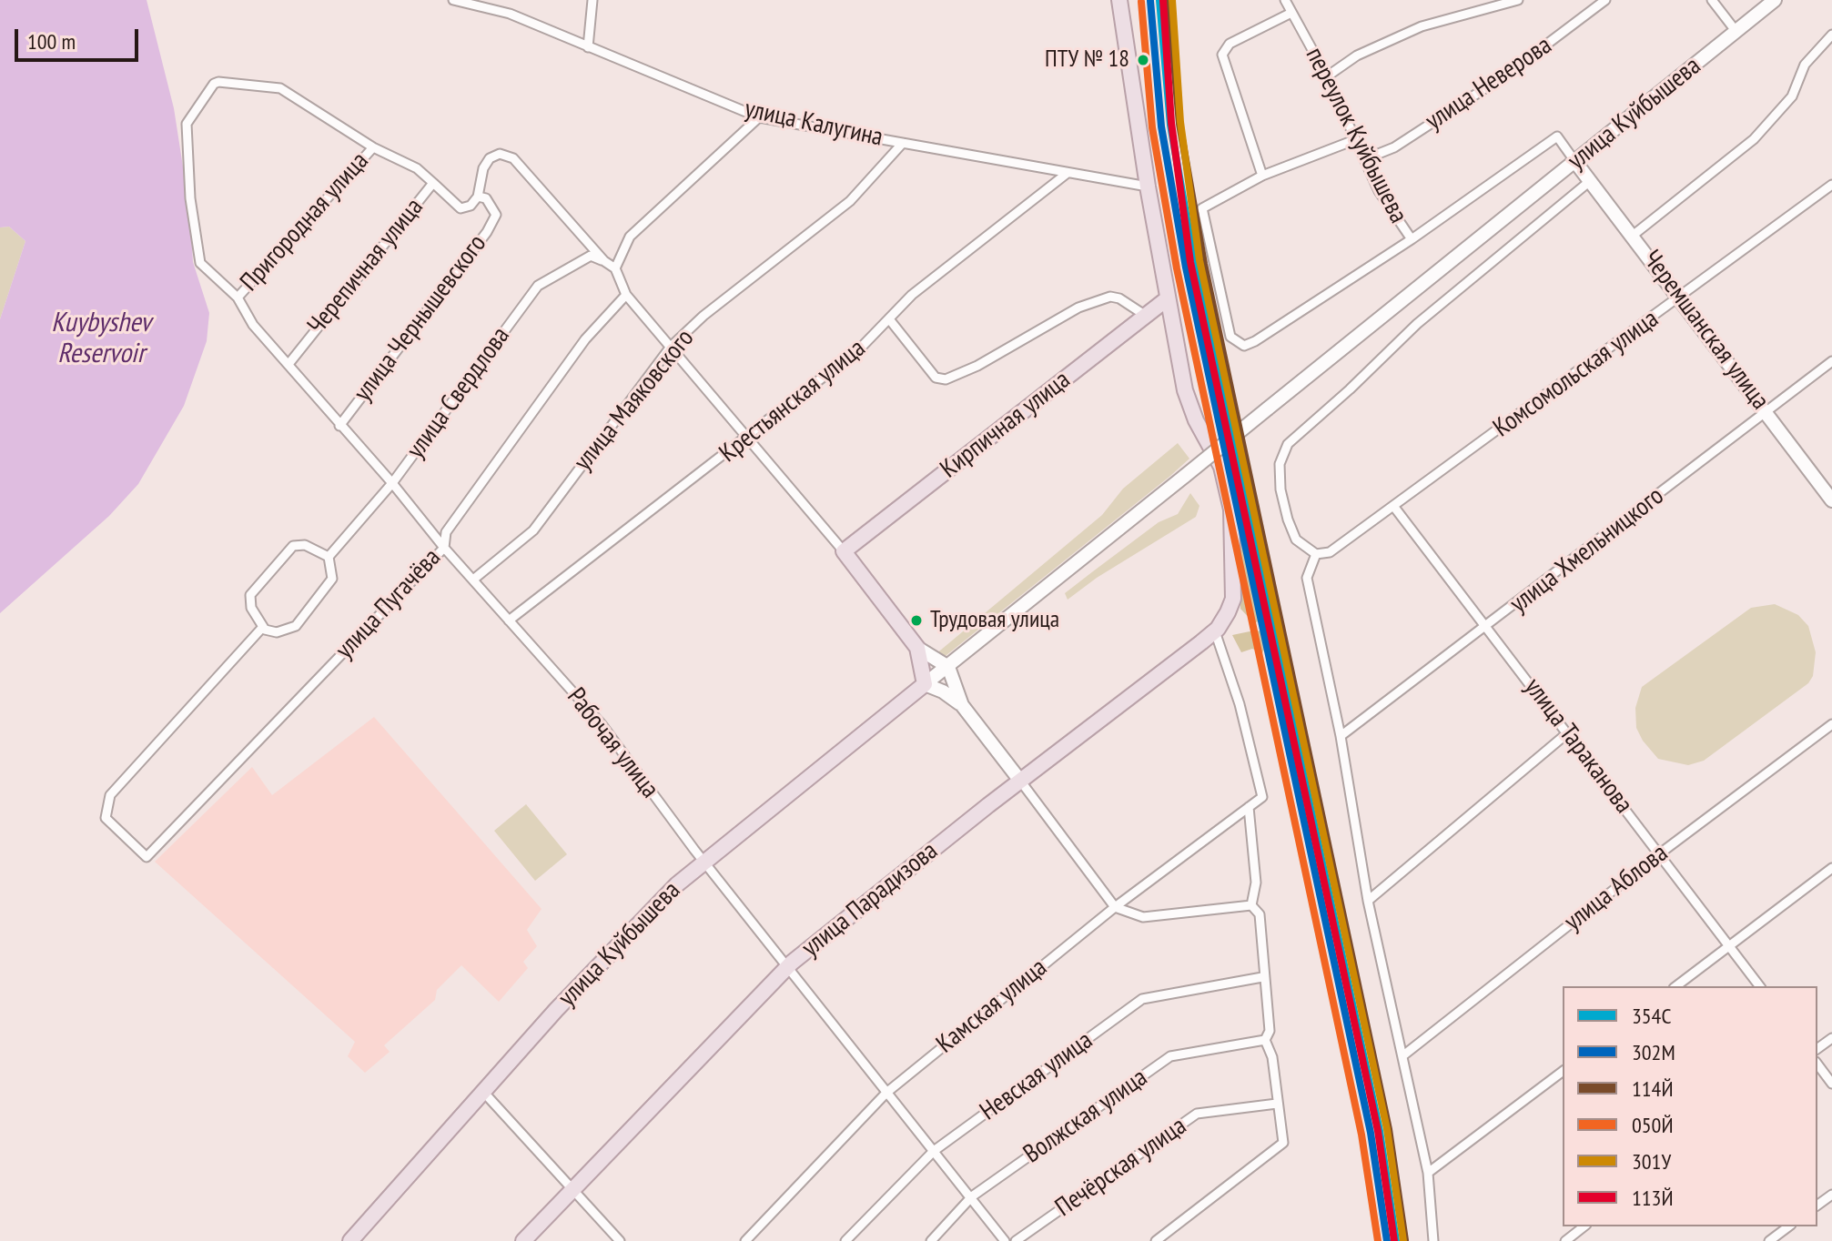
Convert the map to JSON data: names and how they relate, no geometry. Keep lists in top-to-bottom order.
{
  "streets": {
    "highway": ["улица Куйбышева", "Кирпичная улица", "улица Парадизова"],
    "main road": ["Черемшанская улица"],
    "street": [
      "улица Неверова",
      "улица Калугина",
      "переулок Куйбышева",
      "Пригородная улица",
      "Черепичная улица",
      "улица Чернышевского",
      "Комсомольская улица",
      "улица Свердлова",
      "улица Маяковского",
      "Крестьянская улица",
      "улица Хмельницкого",
      "улица Пугачёва",
      "Рабочая улица",
      "улица Тараканова",
      "улица Аблова",
      "Камская улица",
      "Невская улица",
      "Волжская улица",
      "Печёрская улица"
    ]
  },
  "crossings": [
    ["улица Неверова", "переулок Куйбышева"],
    ["улица Куйбышева", "переулок Куйбышева"],
    ["улица Куйбышева", "Черемшанская улица"],
    ["улица Куйбышева", "Рабочая улица"],
    ["улица Калугина", "улица Маяковского"],
    ["улица Калугина", "Крестьянская улица"],
    ["переулок Куйбышева", "Черемшанская улица"],
    ["Пригородная улица", "Рабочая улица"],
    ["Черепичная улица", "улица Чернышевского"],
    ["Черепичная улица", "Рабочая улица"],
    ["улица Чернышевского", "улица Свердлова"],
    ["улица Чернышевского", "Рабочая улица"],
    ["Черемшанская улица", "Комсомольская улица"],
    ["Черемшанская улица", "улица Хмельницкого"],
    ["Комсомольская улица", "улица Тараканова"],
    ["улица Свердлова", "Рабочая улица"],
    ["улица Маяковского", "Рабочая улица"],
    ["Крестьянская улица", "Рабочая улица"],
    ["Кирпичная улица", "улица Парадизова"],
    ["улица Хмельницкого", "улица Тараканова"],
    ["улица Пугачёва", "Рабочая улица"],
    ["Рабочая улица", "улица Парадизова"],
    ["Рабочая улица", "Камская улица"],
    ["Рабочая улица", "Невская улица"],
    ["Рабочая улица", "Волжская улица"],
    ["улица Тараканова", "улица Аблова"],
    ["улица Парадизова", "Камская улица"]
  ],
  "water": ["Kuybyshev Reservoir"],
  "places": ["ПТУ № 18", "Трудовая улица"],
  "lines": [
    "transit line 354С",
    "transit line 114Й",
    "transit line 301У",
    "transit line 302М",
    "transit line 113Й",
    "transit line 050Й"
  ],
  "legend": [
    "354С",
    "302М",
    "114Й",
    "050Й",
    "301У",
    "113Й"
  ],
  "scale_bar": "100 m"
}
